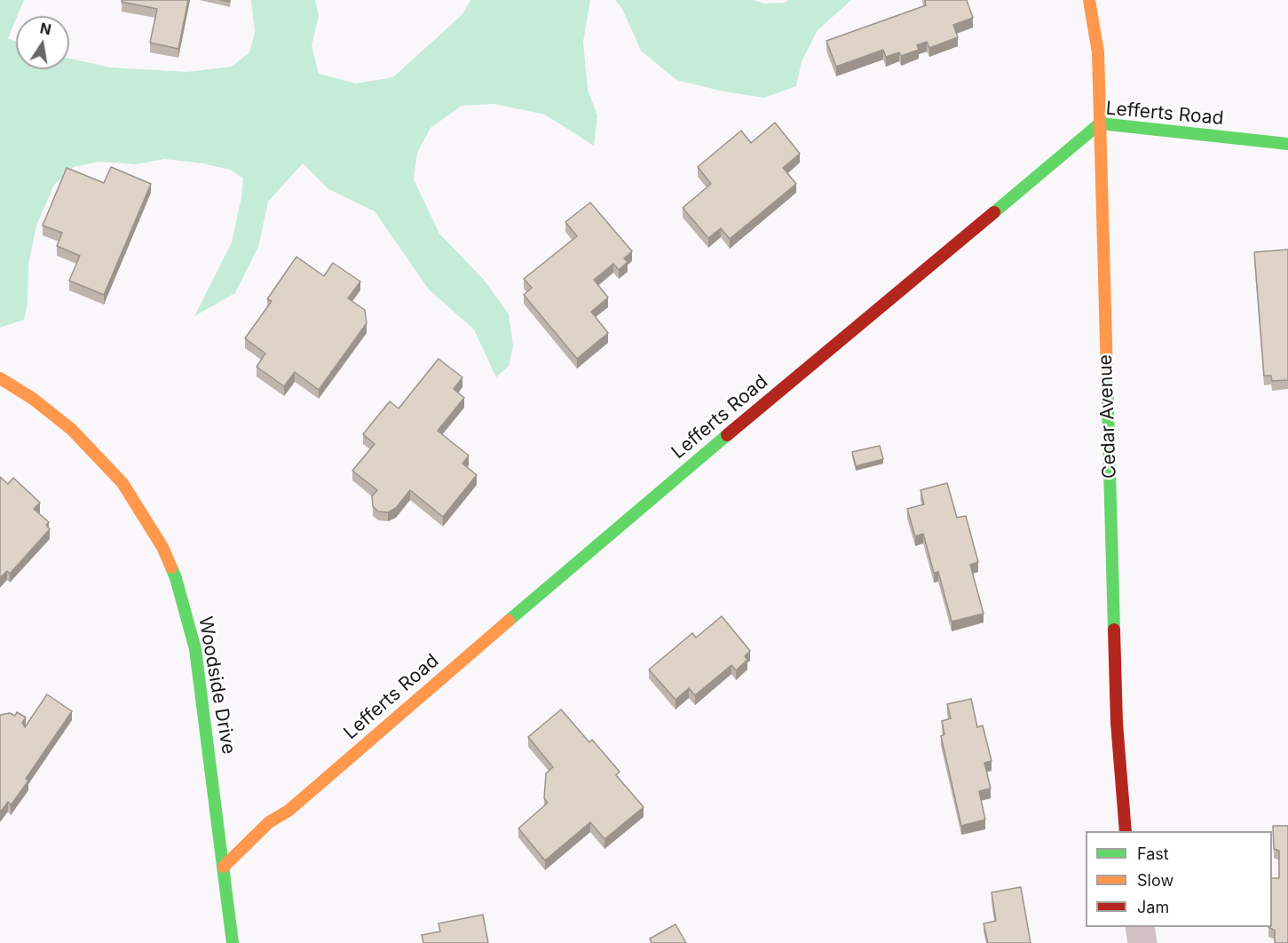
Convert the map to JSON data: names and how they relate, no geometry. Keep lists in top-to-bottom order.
{
  "streets": {
    "street": ["Lefferts Road", "Cedar Avenue", "Woodside Drive"]
  },
  "crossings": [
    ["Lefferts Road", "Cedar Avenue"],
    ["Lefferts Road", "Woodside Drive"]
  ],
  "legend": ["Fast", "Slow", "Jam"],
  "north": "top"
}
